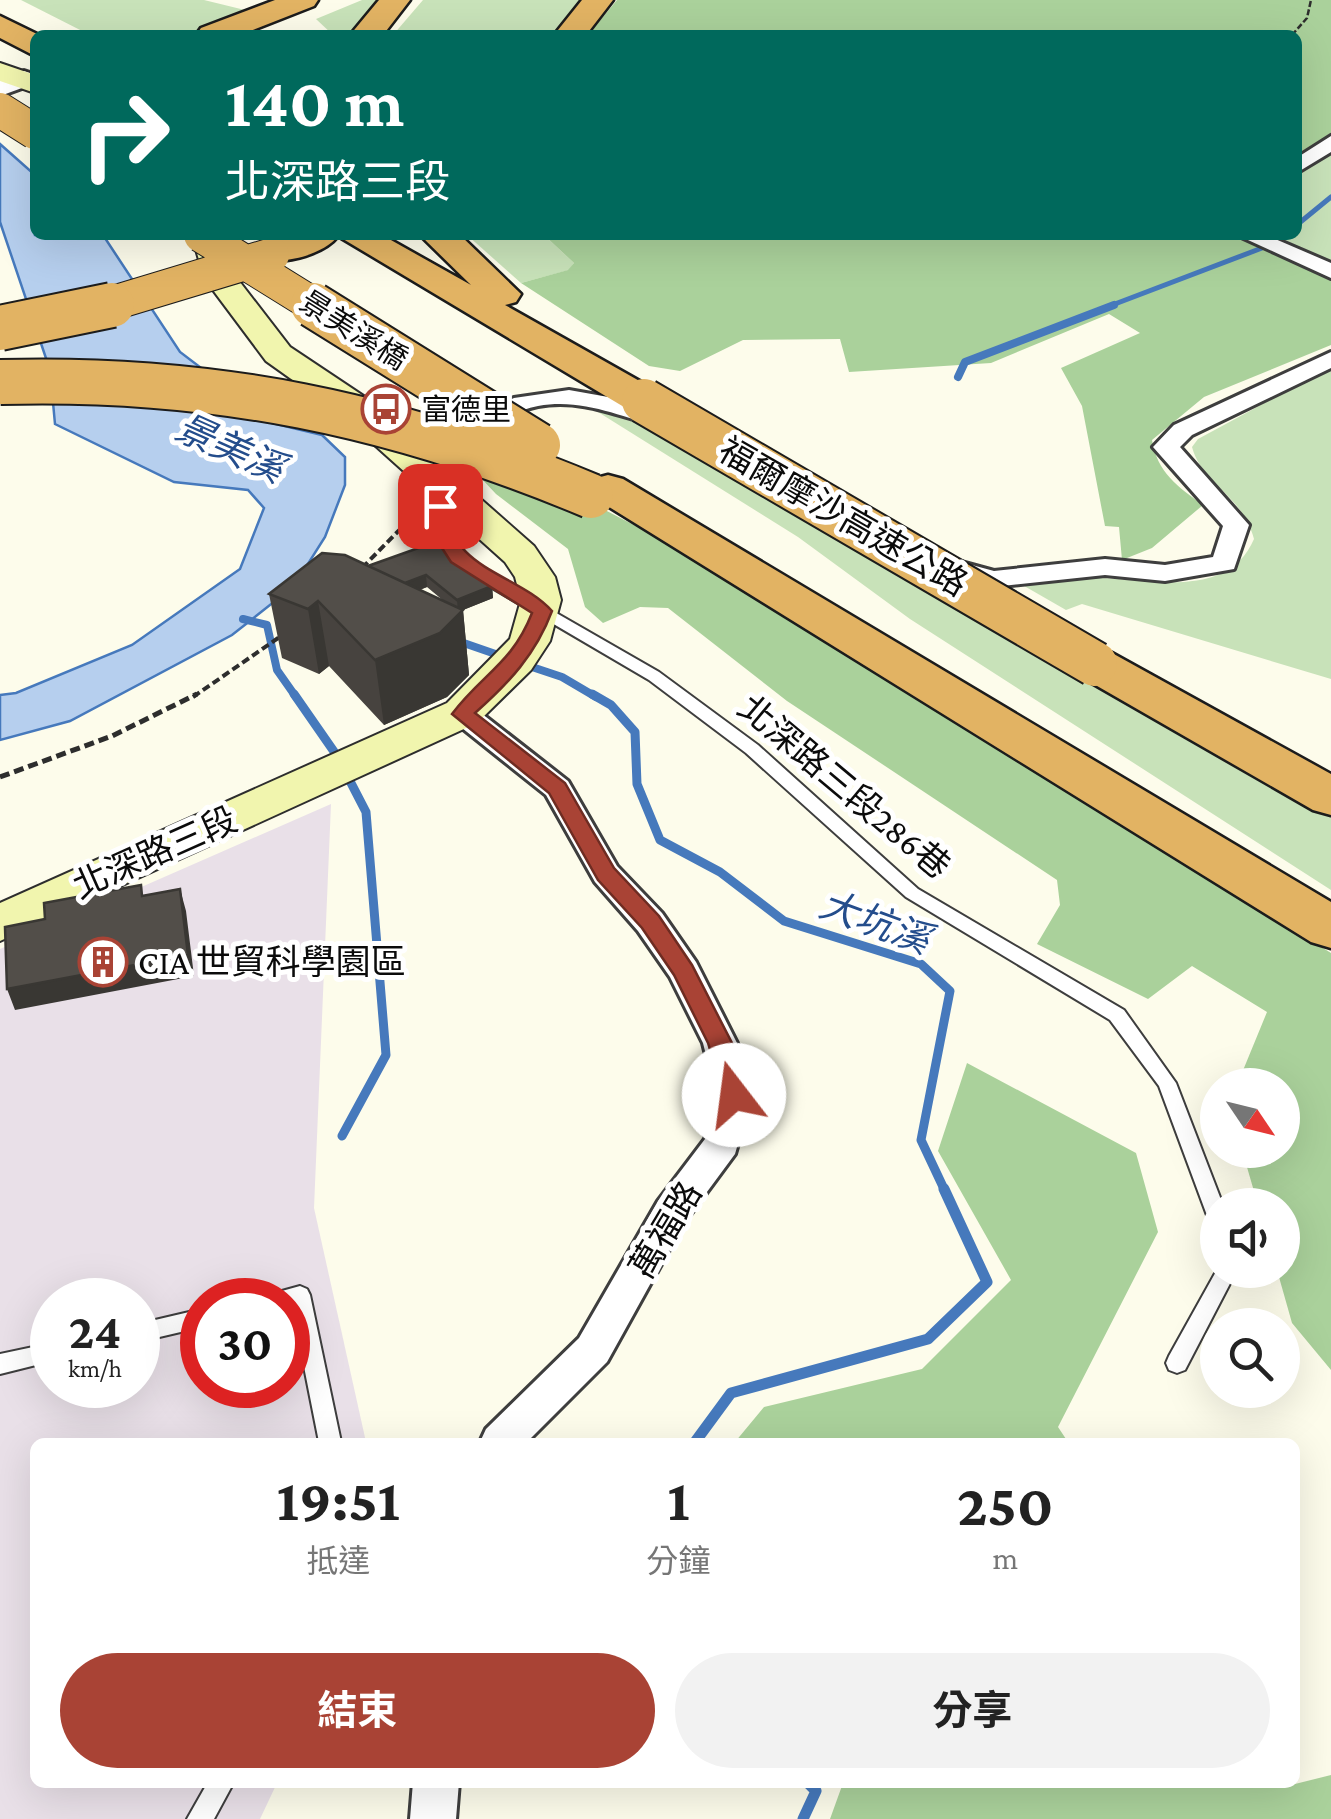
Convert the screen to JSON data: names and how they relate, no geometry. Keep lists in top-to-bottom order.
{
  "streets": {
    "highway": ["景美溪橋", "福爾摩沙高速公路"],
    "main road": ["北深路三段"],
    "street": ["萬福路"],
    "lane": ["北深路三段286巷"]
  },
  "crossings": [
    ["北深路三段", "萬福路"]
  ],
  "water": ["景美溪", "大坑溪"],
  "places": {
    "bus stop": ["富德里"],
    "building": ["CIA 世貿科學園區"]
  },
  "north": "bottom right",
  "page": {
    "turn": ["140 m", "北深路三段"],
    "speed": "24 km/h",
    "limit": "30",
    "eta": [
      "19:51",
      "抵達",
      "1",
      "分鐘",
      "250",
      "m"
    ],
    "buttons": ["結束", "分享"]
  }
}
